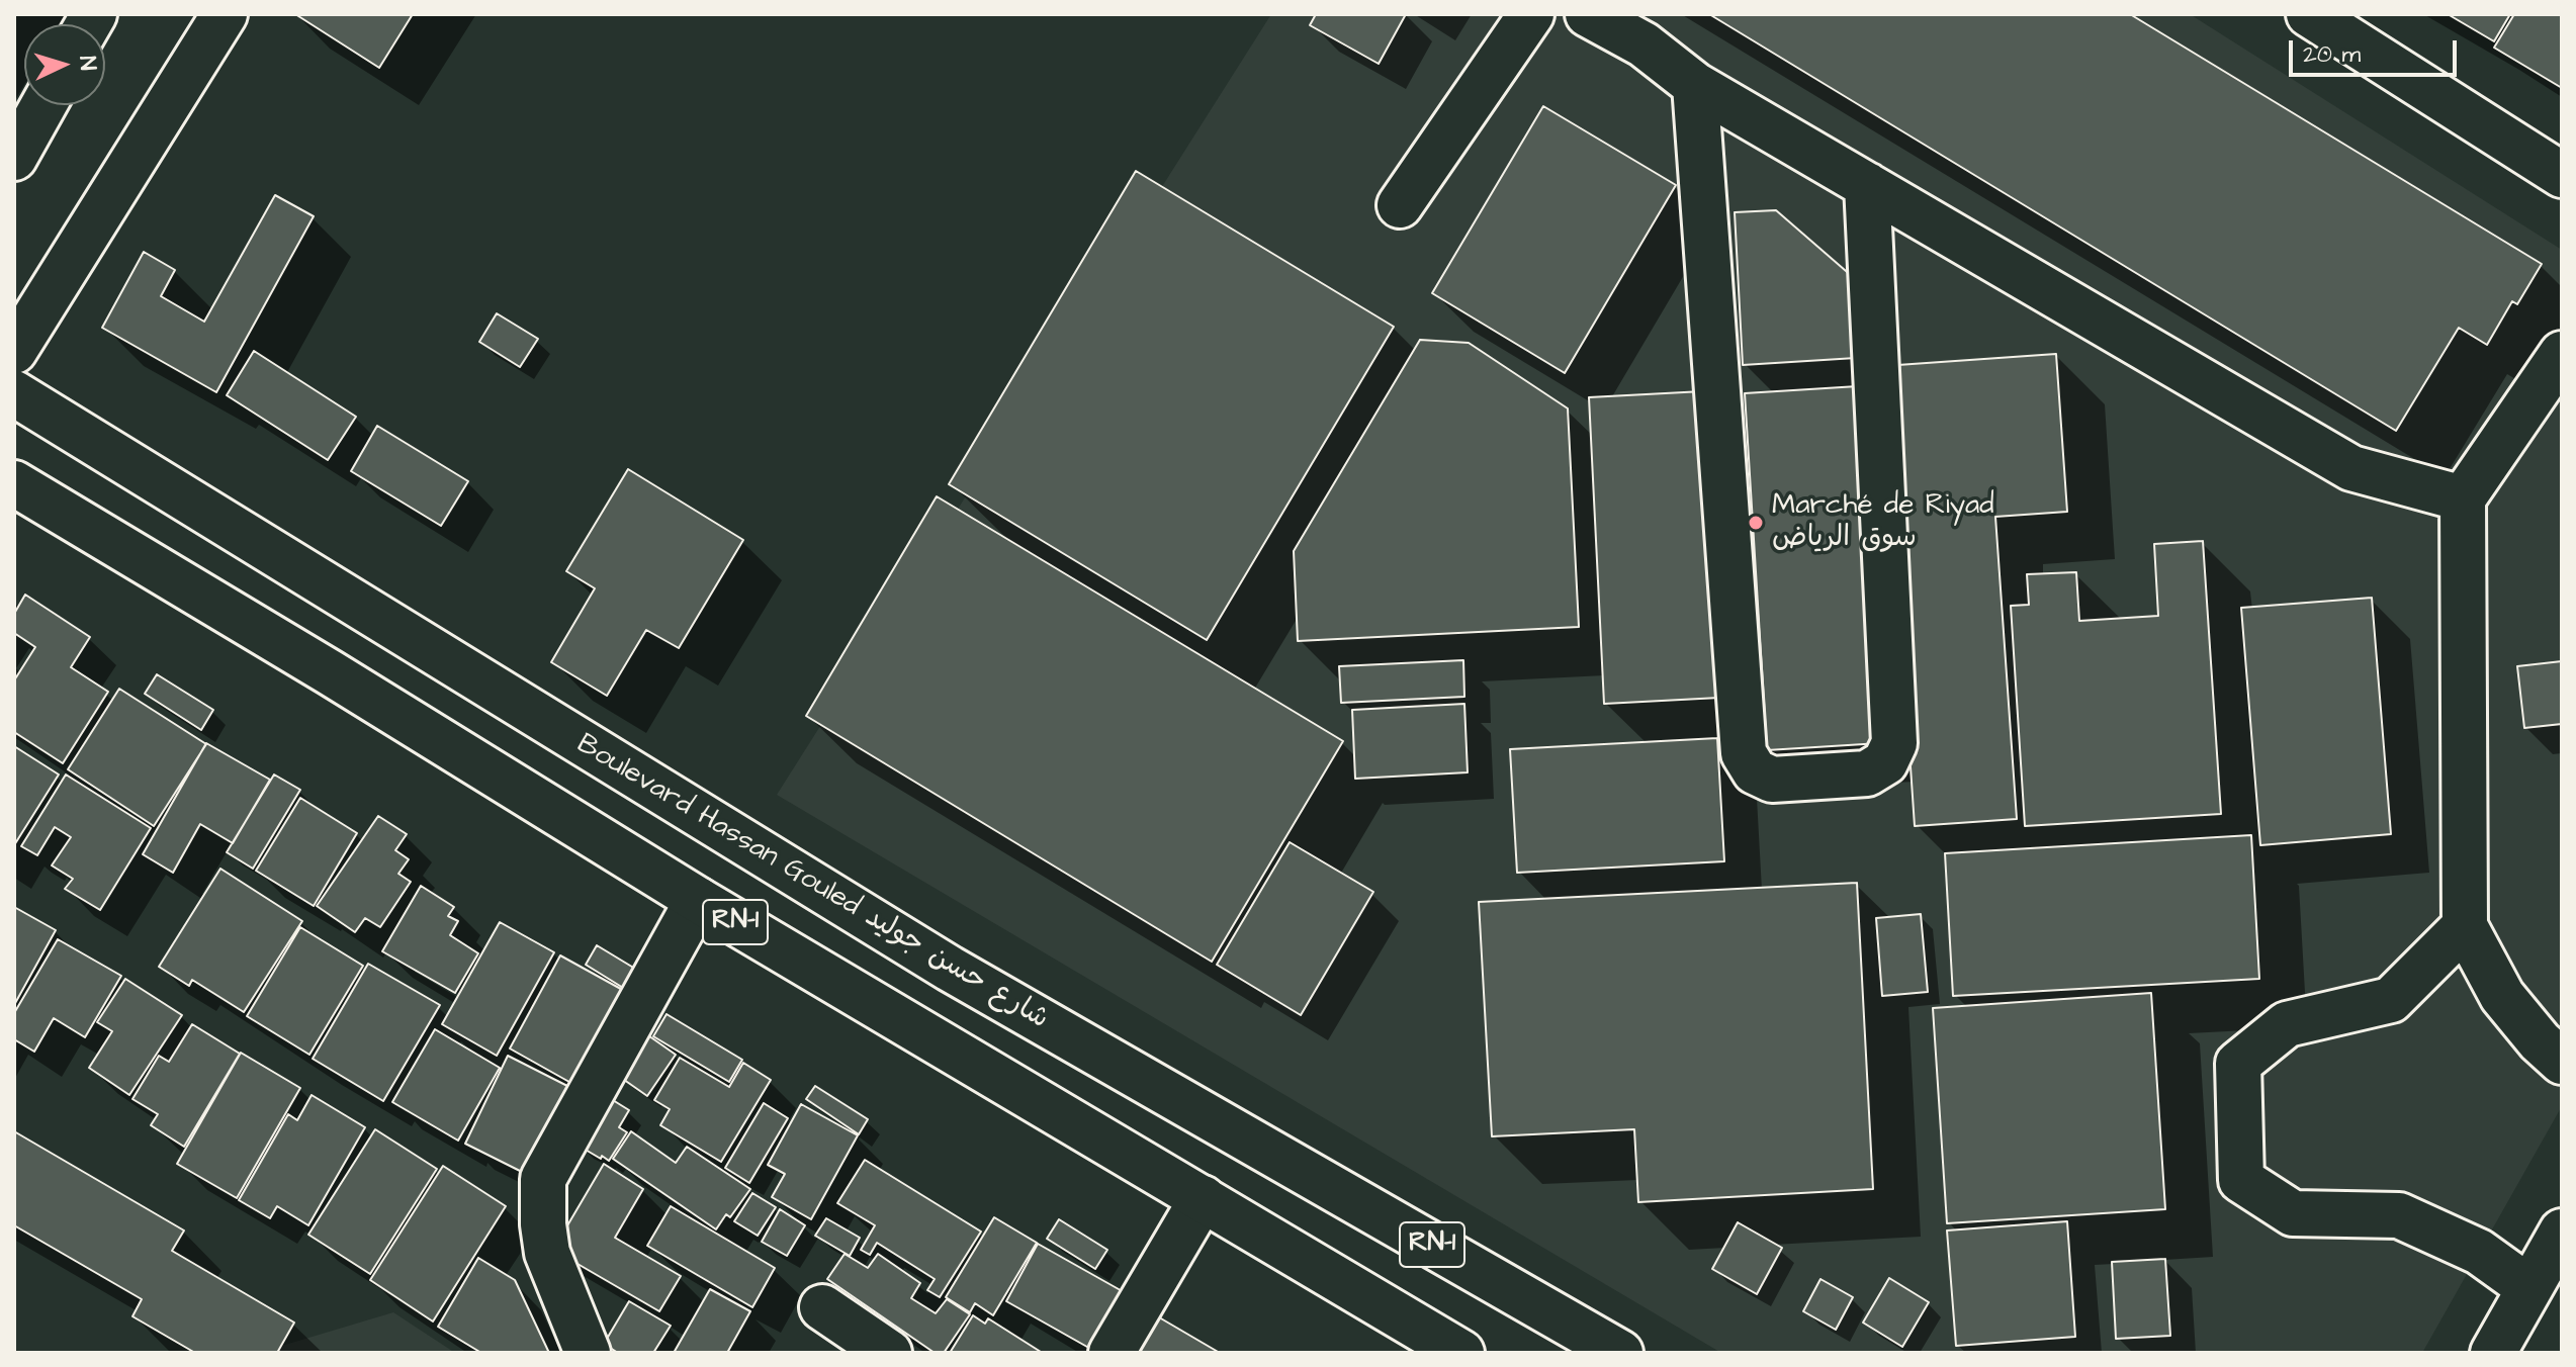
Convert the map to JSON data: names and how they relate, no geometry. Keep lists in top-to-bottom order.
{
  "streets": {
    "main road": ["Boulevard Hassan Gouled شارع حسن جوليد", "RN-1"]
  },
  "places": ["Marché de Riyad سوق الرياض"],
  "scale_bar": "20 m",
  "north": "right"
}
